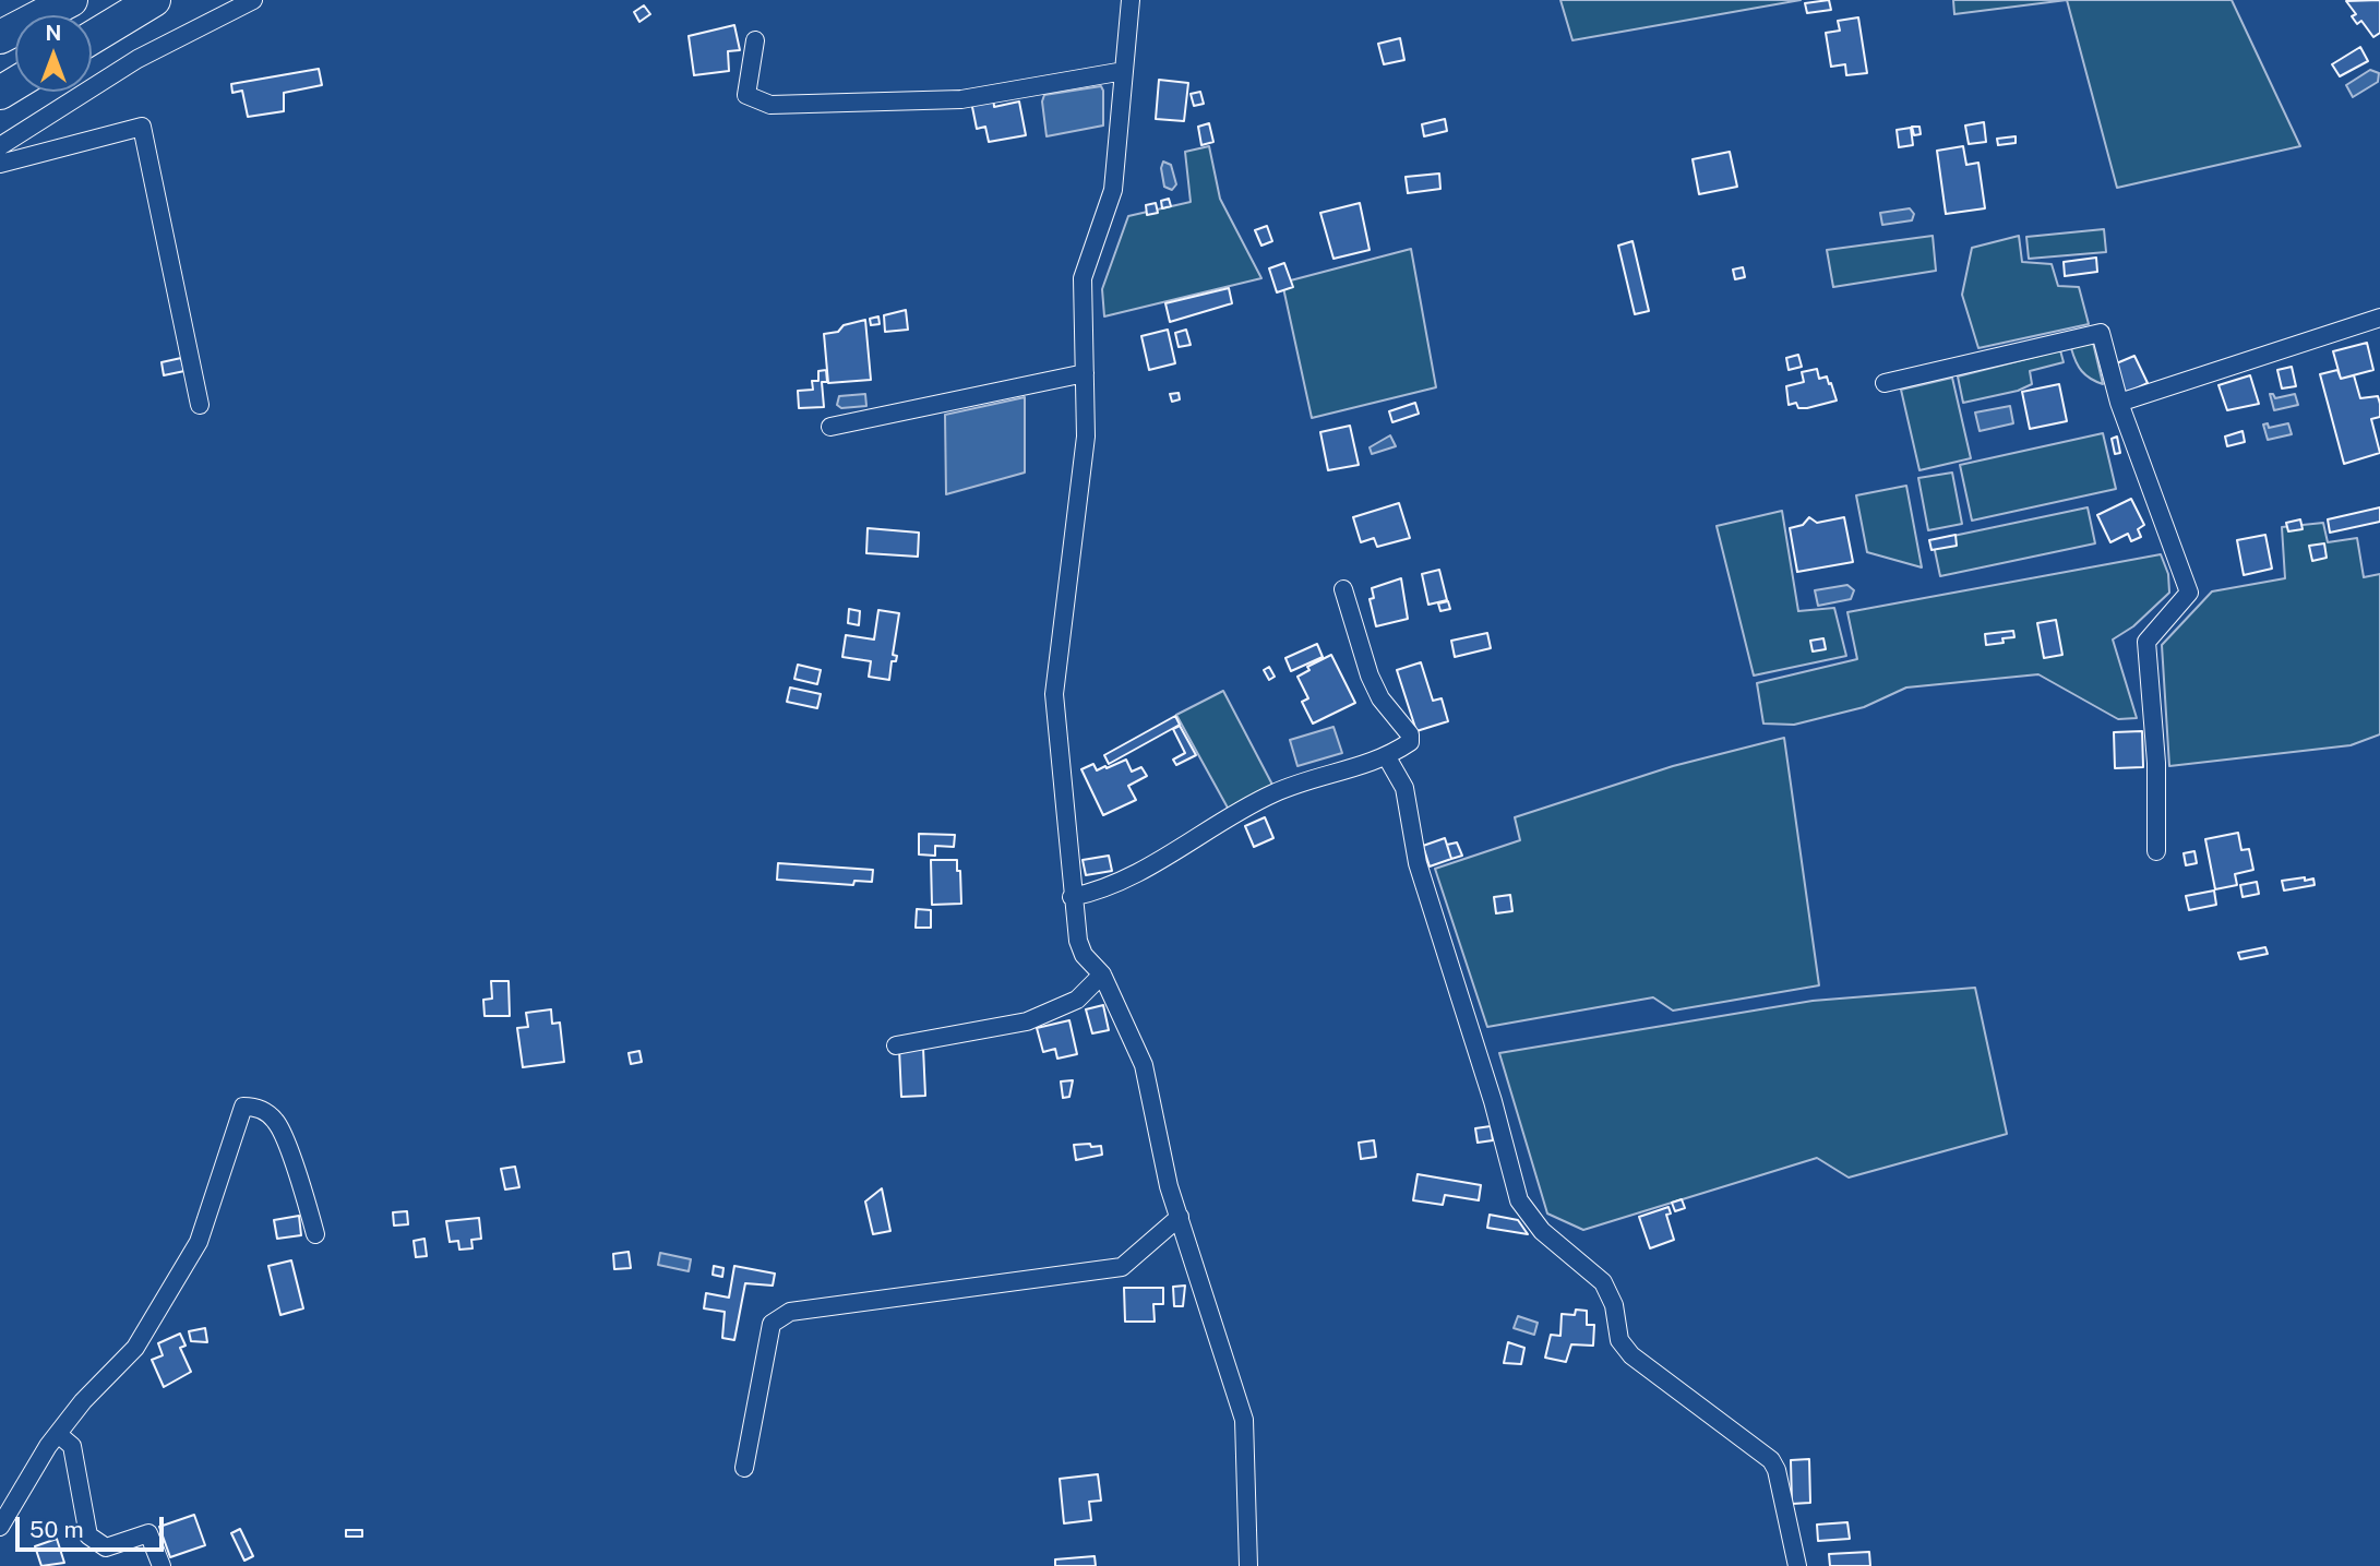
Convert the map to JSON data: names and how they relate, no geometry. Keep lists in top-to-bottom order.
{
  "scale_bar": "50 m",
  "north": "top"
}
